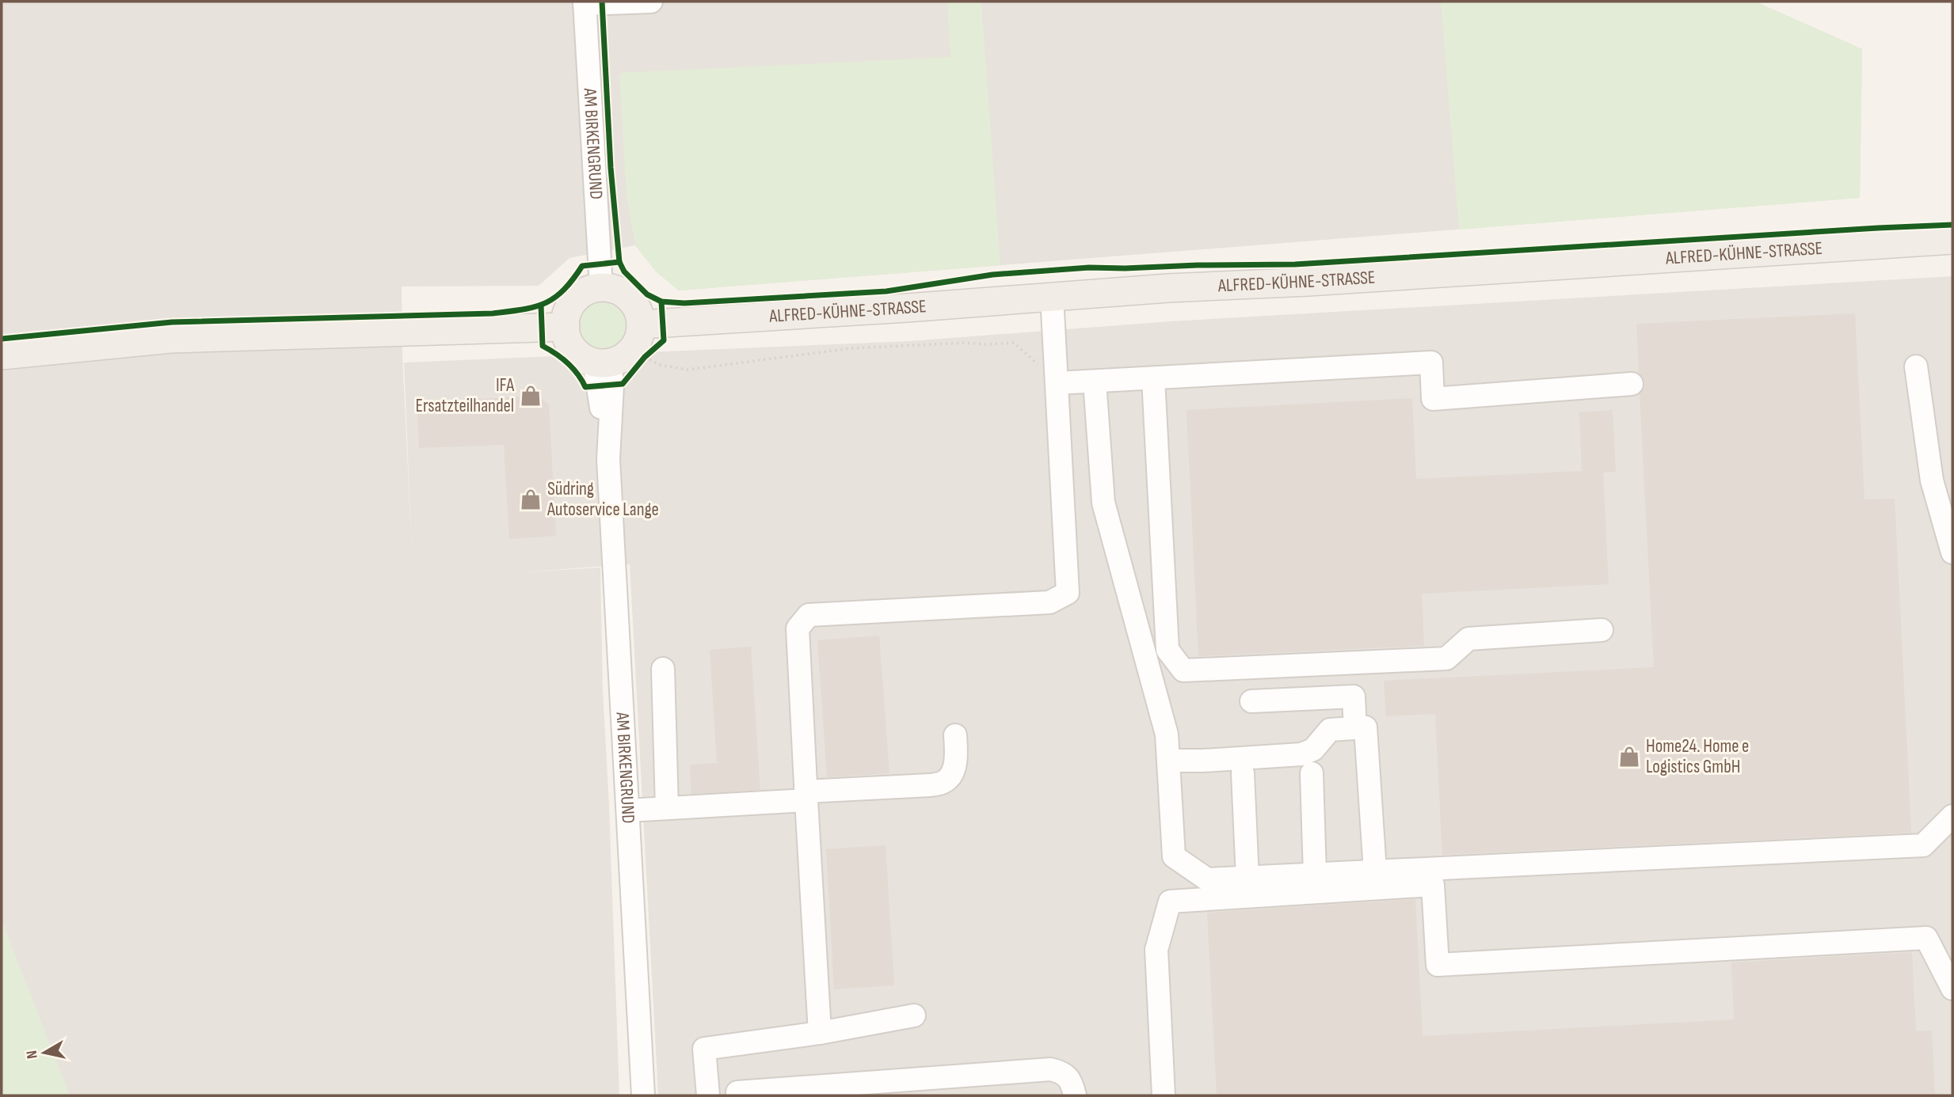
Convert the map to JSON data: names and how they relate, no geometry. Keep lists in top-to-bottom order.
{
  "streets": {
    "main road": ["ALFRED-KÜHNE-STRASSE"],
    "street": ["AM BIRKENGRUND"]
  },
  "crossings": [
    ["AM BIRKENGRUND", "ALFRED-KÜHNE-STRASSE"]
  ],
  "places": {
    "shop": ["IFA Ersatzteilhandel", "Südring Autoservice Lange", "Home24. Home e Logistics GmbH"]
  },
  "north": "left"
}
